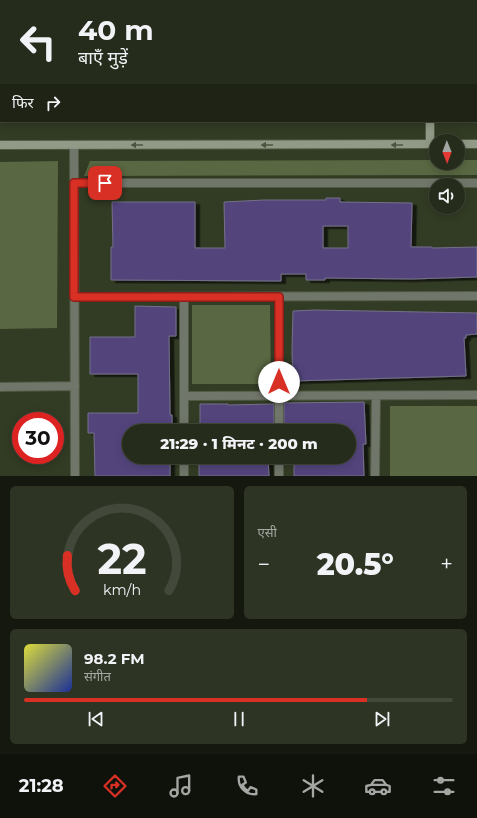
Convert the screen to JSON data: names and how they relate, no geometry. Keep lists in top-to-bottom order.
{
  "north": "bottom",
  "page": {
    "turn": ["40 m", "बाएँ मुड़ें"],
    "then": "फिर",
    "limit": "30",
    "trip": "21:29 · 1 मिनट · 200 m",
    "tile": "एसी",
    "heat": ["−", "20.5°", "+"],
    "song": ["98.2 FM", "संगीत"],
    "tabs": "21:28",
    "gauge": ["22", "km/h"]
  }
}
